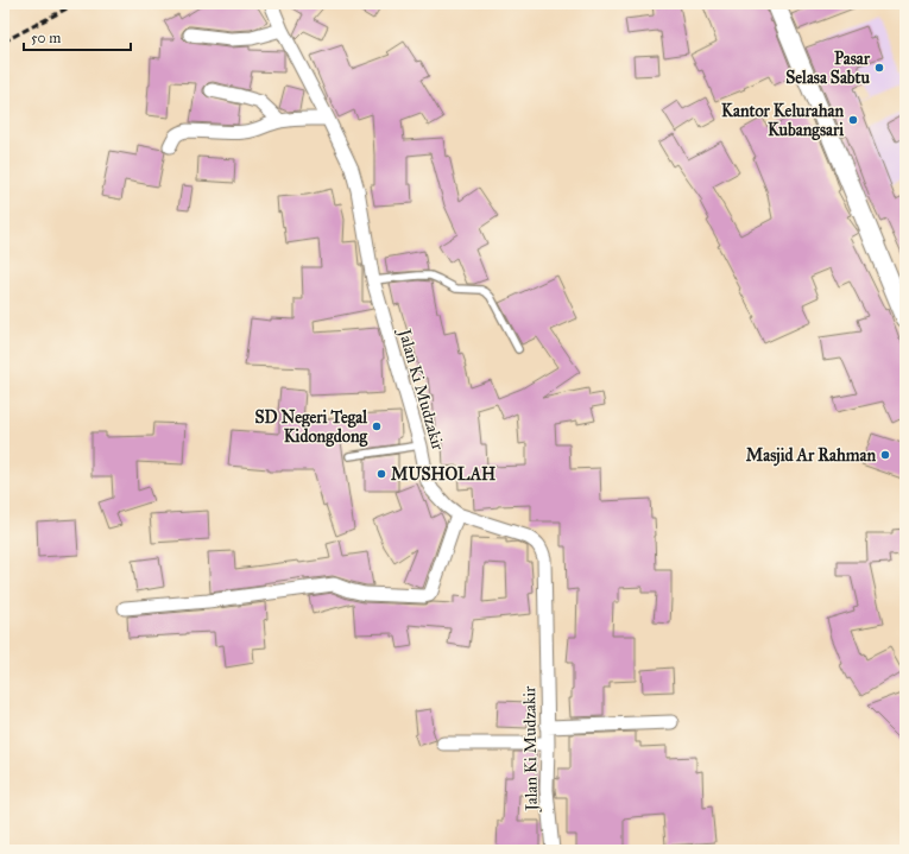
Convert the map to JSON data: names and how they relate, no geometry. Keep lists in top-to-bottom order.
{
  "streets": {
    "street": ["Jalan Ki Mudzakir"]
  },
  "places": [
    "Pasar Selasa Sabtu",
    "Kantor Kelurahan Kubangsari",
    "SD Negeri Tegal Kidongdong",
    "Masjid Ar Rahman",
    "MUSHOLAH"
  ],
  "scale_bar": "50 m"
}
